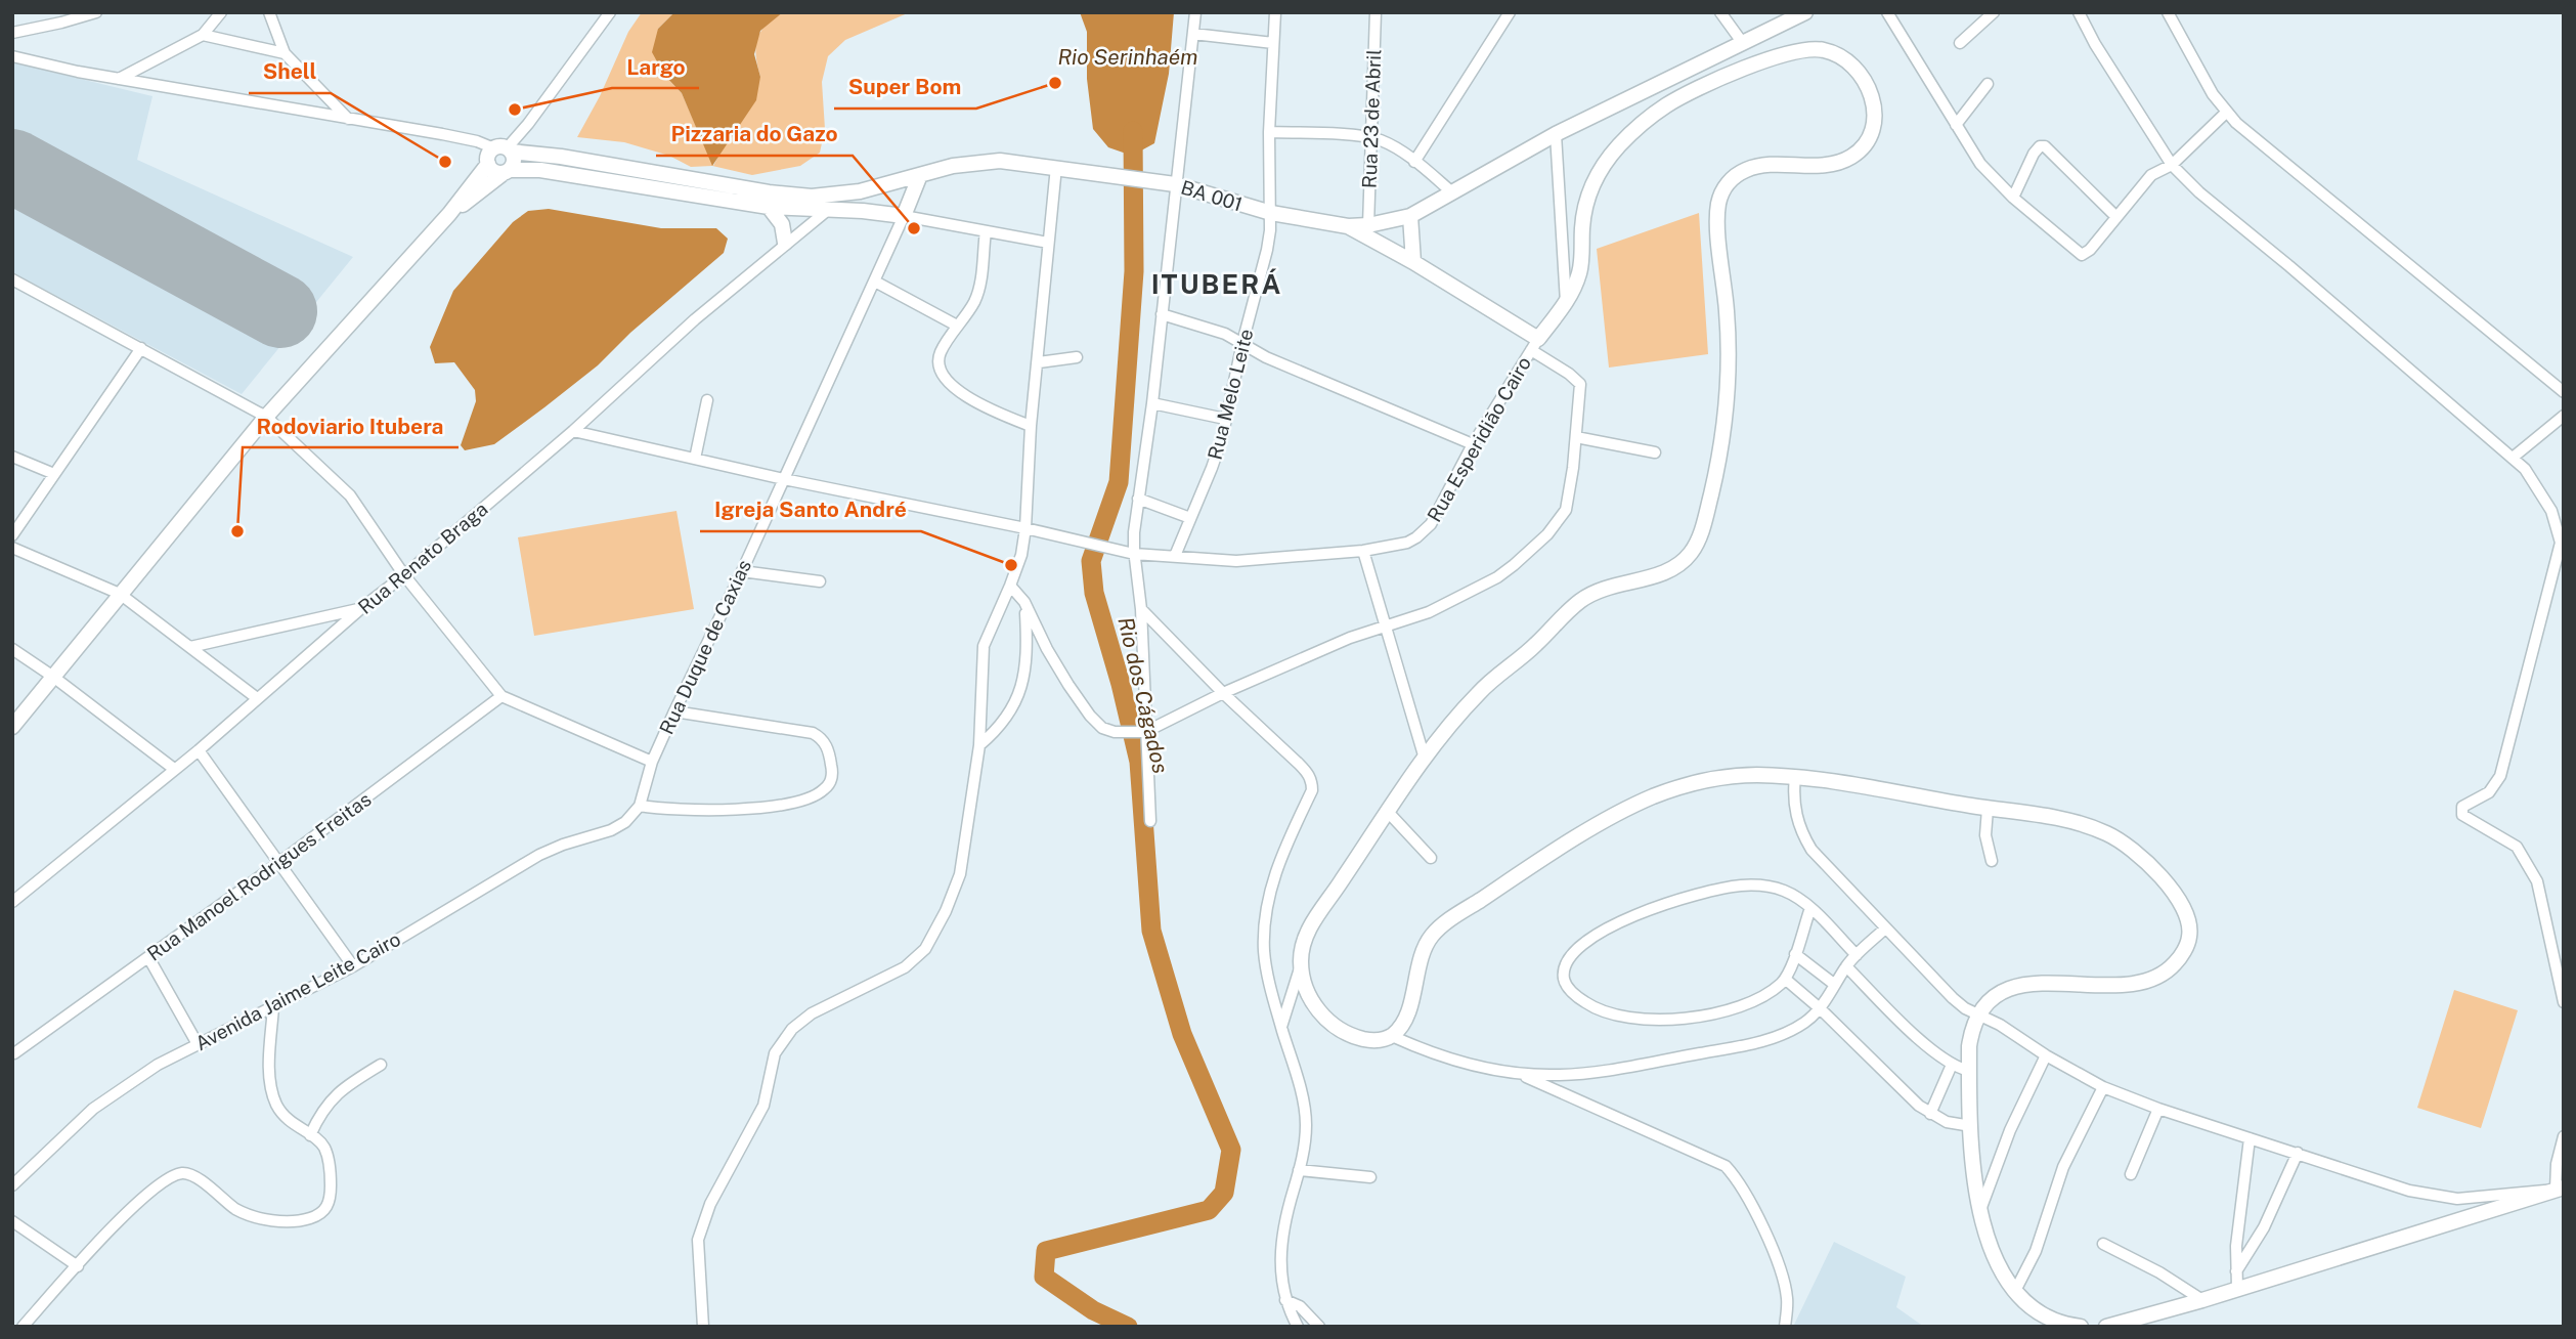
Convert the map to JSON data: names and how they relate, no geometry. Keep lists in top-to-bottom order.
{
  "streets": {
    "main road": ["BA 001"],
    "street": [
      "Rua 23 de Abril",
      "Rua Melo Leite",
      "Rua Esperidião Cairo",
      "Rua Renato Braga",
      "Rua Duque de Caxias",
      "Rua Manoel Rodrigues Freitas",
      "Avenida Jaime Leite Cairo"
    ]
  },
  "crossings": [
    ["BA 001", "Rua Melo Leite"],
    ["Rua Melo Leite", "Rua Esperidião Cairo"],
    ["Rua Duque de Caxias", "Avenida Jaime Leite Cairo"]
  ],
  "districts": ["ITUBERÁ"],
  "water": ["Rio Serinhaém", "Rio dos Cágados"],
  "places": [
    "Super Bom",
    "Largo",
    "Shell",
    "Pizzaria do Gazo",
    "Rodoviario Itubera",
    "Igreja Santo André"
  ]
}
